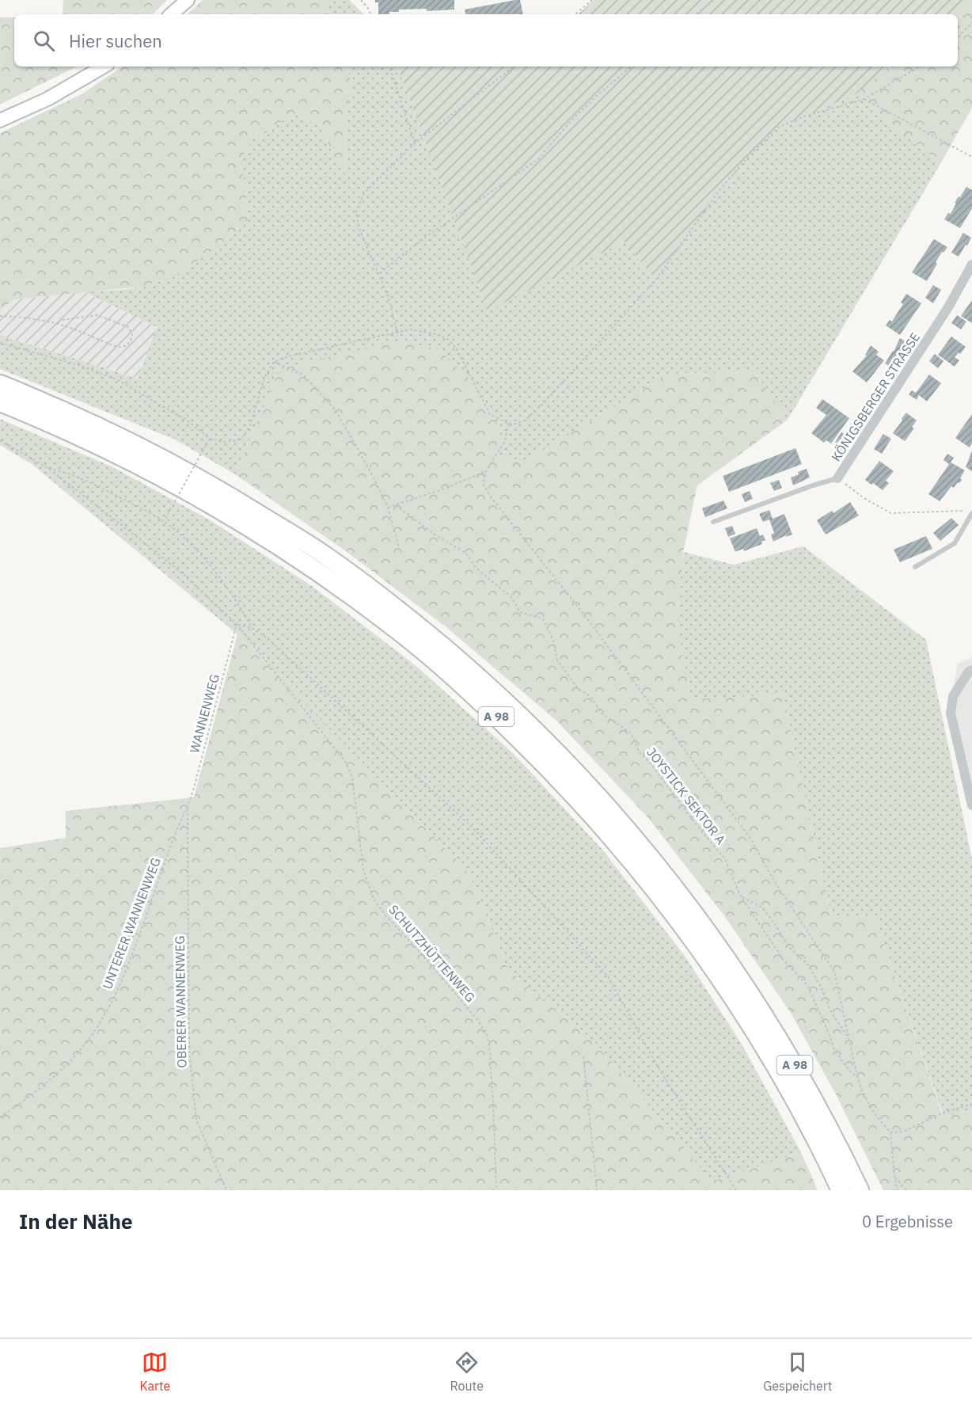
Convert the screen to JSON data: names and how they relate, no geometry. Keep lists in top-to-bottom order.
{
  "streets": {
    "highway": ["A 98"],
    "street": ["KÖNIGSBERGER STRASSE"],
    "path": [
      "WANNENWEG",
      "JOYSTICK SEKTOR A",
      "UNTERER WANNENWEG",
      "SCHUTZHÜTTENWEG",
      "OBERER WANNENWEG"
    ]
  },
  "crossings": [
    ["WANNENWEG", "UNTERER WANNENWEG"],
    ["WANNENWEG", "SCHUTZHÜTTENWEG"],
    ["WANNENWEG", "OBERER WANNENWEG"],
    ["UNTERER WANNENWEG", "OBERER WANNENWEG"]
  ],
  "page": {
    "search": "Hier suchen",
    "heading": ["In der Nähe", "0 Ergebnisse"],
    "nav": ["Karte", "Route", "Gespeichert"]
  }
}
